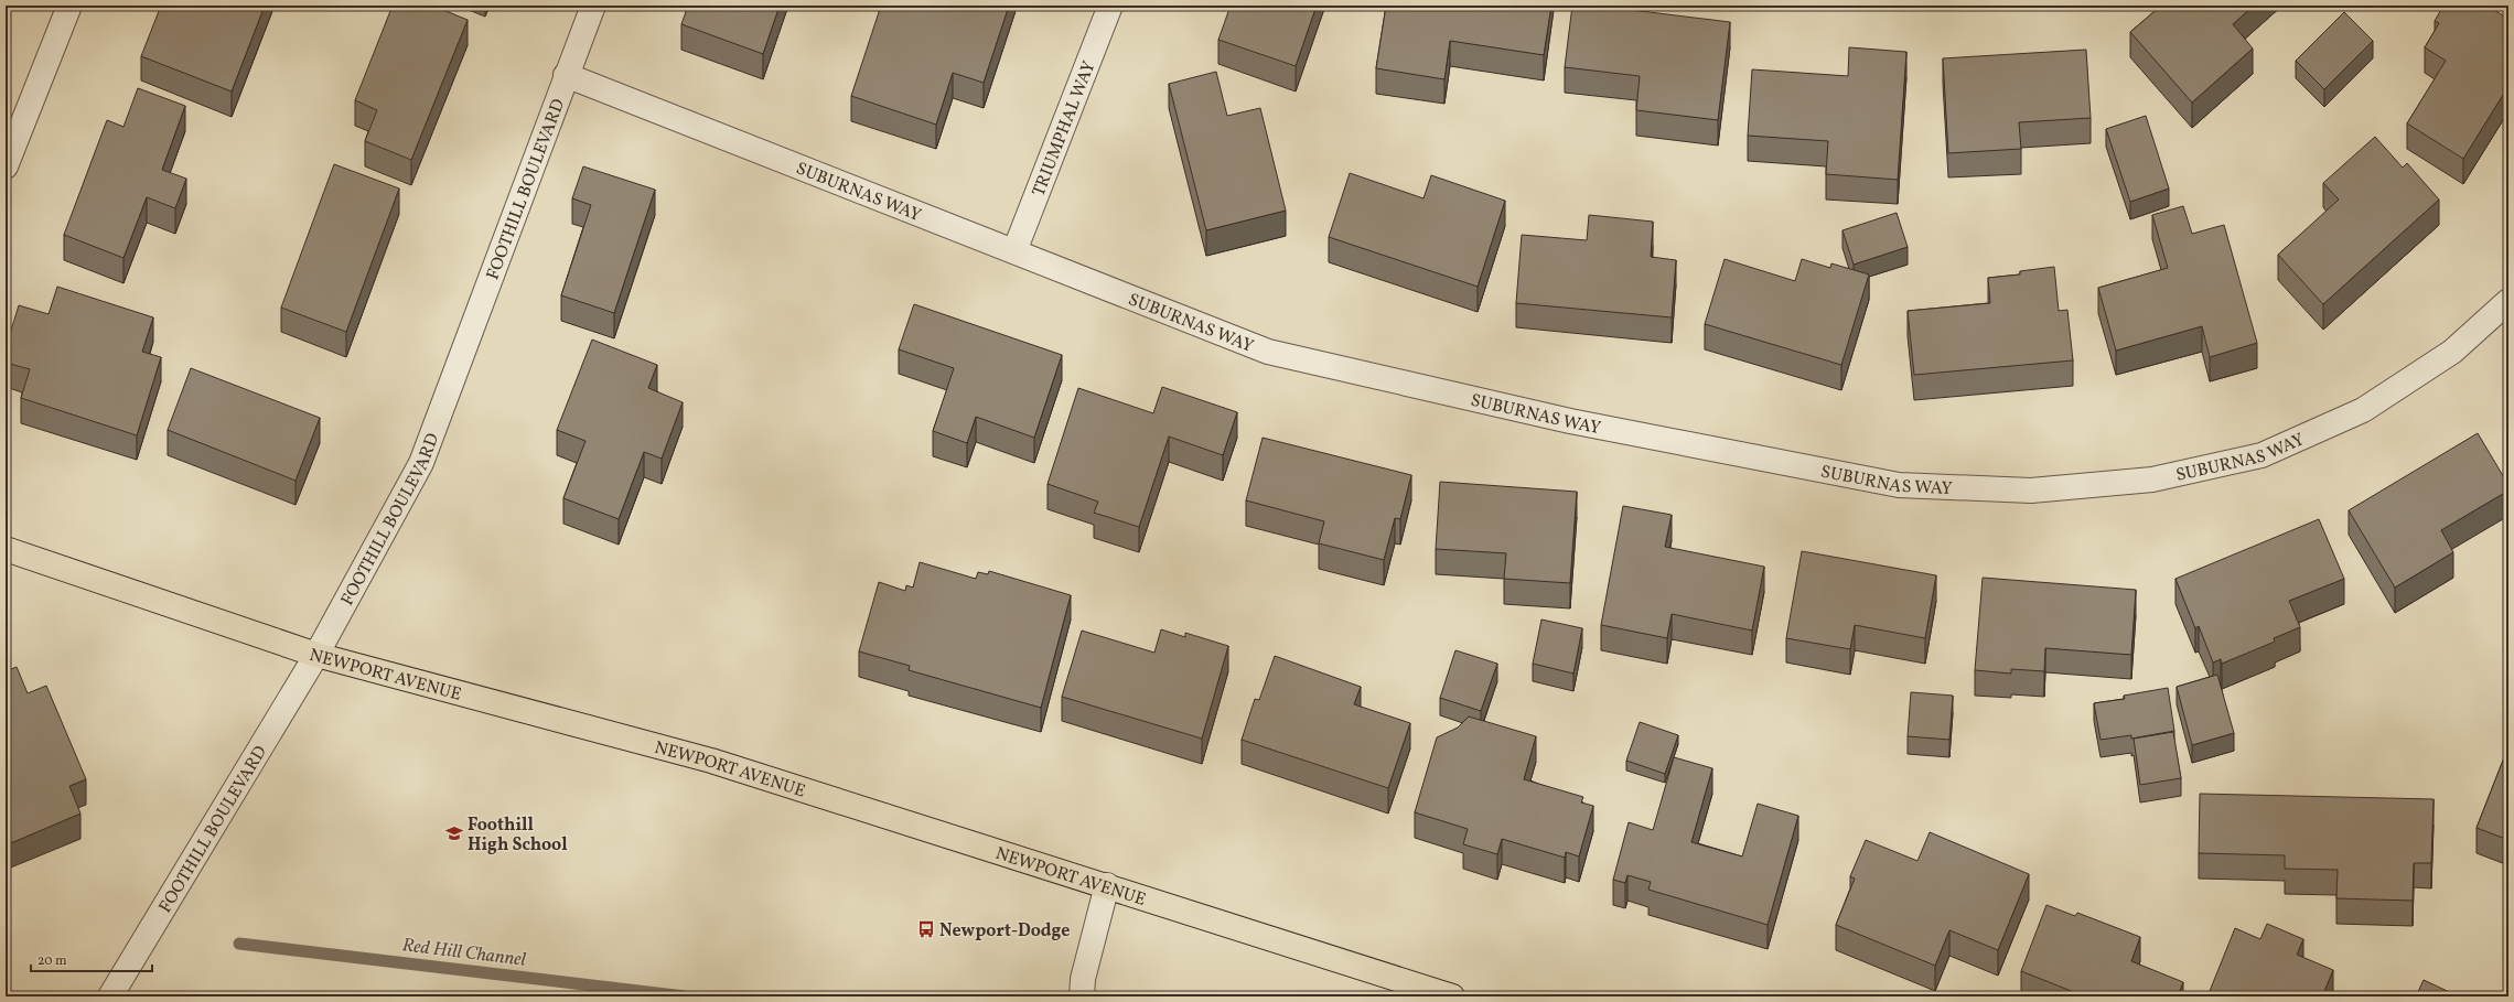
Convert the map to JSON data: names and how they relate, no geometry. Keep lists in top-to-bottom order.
{
  "streets": {
    "main road": ["NEWPORT AVENUE"],
    "street": ["TRIUMPHAL WAY", "FOOTHILL BOULEVARD", "SUBURNAS WAY"]
  },
  "crossings": [
    ["TRIUMPHAL WAY", "SUBURNAS WAY"],
    ["FOOTHILL BOULEVARD", "SUBURNAS WAY"],
    ["FOOTHILL BOULEVARD", "NEWPORT AVENUE"]
  ],
  "water": ["Red Hill Channel"],
  "places": {
    "school or university": ["Foothill High School"],
    "bus stop": ["Newport-Dodge"]
  },
  "scale_bar": "20 m"
}
